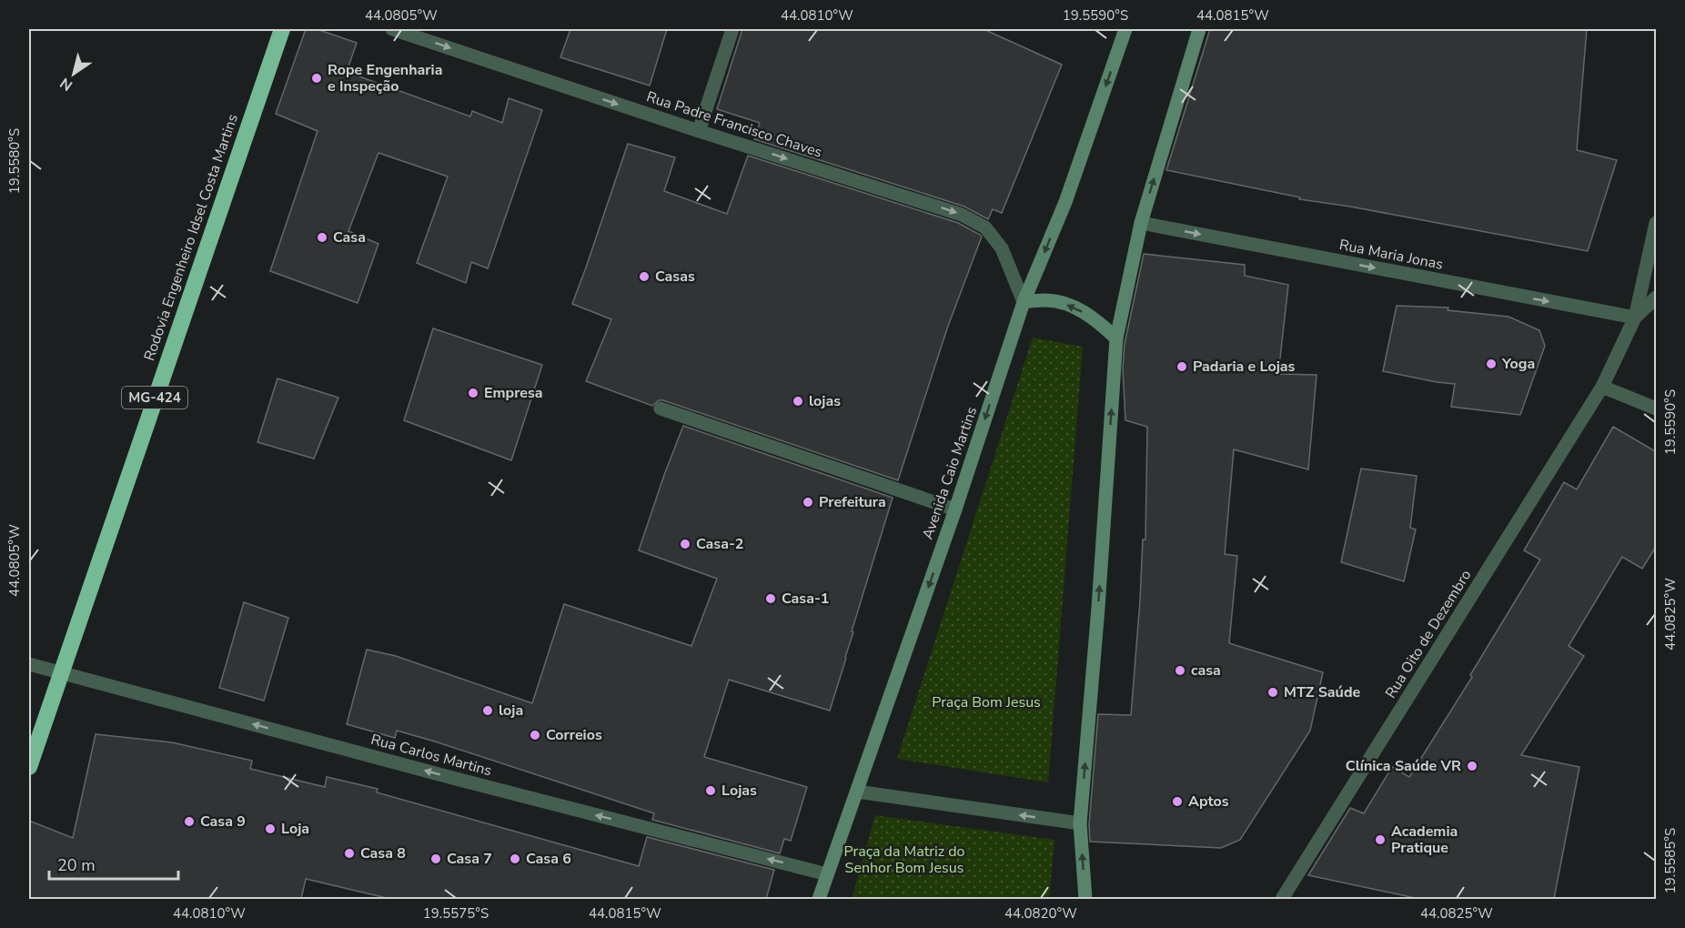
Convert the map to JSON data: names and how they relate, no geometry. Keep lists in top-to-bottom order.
{
  "streets": {
    "highway": ["Rodovia Engenheiro Idsel Costa Martins", "MG-424"],
    "main road": ["Avenida Caio Martins"],
    "street": [
      "Rua Padre Francisco Chaves",
      "Rua Maria Jonas",
      "Rua Oito de Dezembro",
      "Rua Carlos Martins"
    ]
  },
  "crossings": [
    ["Rua Padre Francisco Chaves", "Avenida Caio Martins"],
    ["Rodovia Engenheiro Idsel Costa Martins", "Rua Carlos Martins"],
    ["Rua Maria Jonas", "Rua Oito de Dezembro"],
    ["Avenida Caio Martins", "Rua Carlos Martins"]
  ],
  "one_way": ["Rua Padre Francisco Chaves", "Rua Maria Jonas", "Rua Carlos Martins"],
  "parks": ["Praça Bom Jesus", "Praça da Matriz do Senhor Bom Jesus"],
  "places": [
    "Rope Engenharia e Inspeção",
    "Casa",
    "Casas",
    "Yoga",
    "Padaria e Lojas",
    "Empresa",
    "lojas",
    "Prefeitura",
    "Casa-2",
    "Casa-1",
    "casa",
    "MTZ Saúde",
    "loja",
    "Correios",
    "Clínica Saúde VR",
    "Lojas",
    "Aptos",
    "Casa 9",
    "Loja",
    "Academia Pratique",
    "Casa 8",
    "Casa 7",
    "Casa 6"
  ],
  "scale_bar": "20 m",
  "north": "bottom left",
  "coordinates": [
    "44.0805°W",
    "44.0810°W",
    "19.5590°S",
    "44.0815°W",
    "19.5580°S",
    "44.0825°W",
    "19.5585°S",
    "19.5575°S",
    "44.0820°W"
  ]
}
